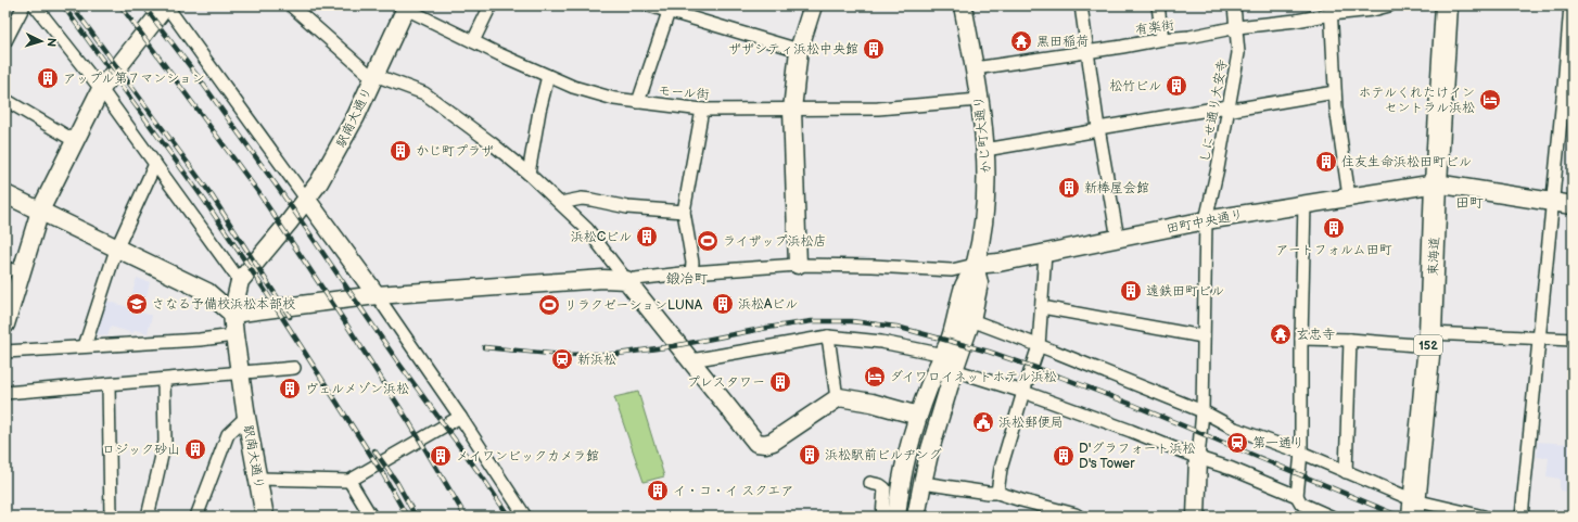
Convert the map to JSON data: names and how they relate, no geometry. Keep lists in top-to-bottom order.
{
  "streets": {
    "highway": ["東海道", "152"],
    "street": [
      "有楽街",
      "モール街",
      "しにせ通り大安寺",
      "駅南大通り",
      "かじ町大通り",
      "田町中央通り"
    ]
  },
  "crossings": [
    ["有楽街", "しにせ通り大安寺"],
    ["有楽街", "かじ町大通り"],
    ["モール街", "駅南大通り"],
    ["モール街", "かじ町大通り"],
    ["しにせ通り大安寺", "田町中央通り"],
    ["かじ町大通り", "田町中央通り"],
    ["田町中央通り", "東海道"]
  ],
  "districts": ["田町", "鍛冶町"],
  "places": {
    "temple": ["黒田稲荷", "玄忠寺"],
    "building": [
      "ザザシティ浜松中央館",
      "アップル第７マンション",
      "松竹ビル",
      "かじ町プラザ",
      "住友生命浜松田町ビル",
      "新棒屋会館",
      "アートフォルム田町",
      "浜松Cビル",
      "遠鉄田町ビル",
      "浜松Aビル",
      "プレスタワー",
      "ヴェルメゾン浜松",
      "ロジック砂山",
      "浜松駅前ビルヂング",
      "メイワンビックカメラ館",
      "D'グラフォート浜松 D's Tower",
      "イ・コ・イ スクエア"
    ],
    "hotel": ["ホテルくれたけイン セントラル浜松", "ダイワロイネットホテル浜松"],
    "sports": ["ライザップ浜松店", "リラクゼーションLUNA"],
    "school or university": ["さなる予備校浜松本部校"],
    "station": ["新浜松", "第一通り"],
    "public building": ["浜松郵便局"]
  },
  "north": "right"
}
